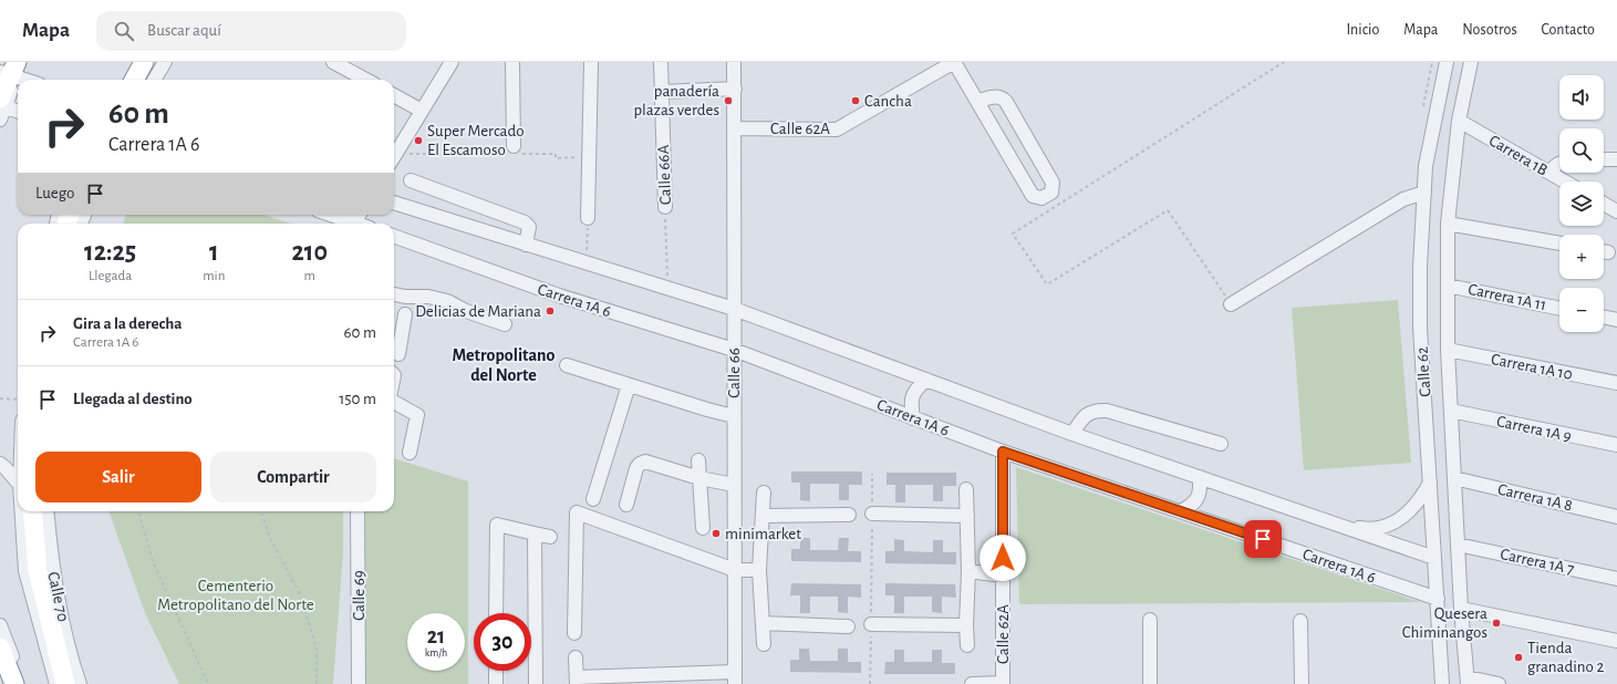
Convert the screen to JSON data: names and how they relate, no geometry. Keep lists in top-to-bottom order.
{
  "streets": {
    "street": [
      "Calle 62A",
      "Carrera 1B",
      "Calle 66A",
      "Carrera 1A 11",
      "Carrera 1A 6",
      "Carrera 1A 10",
      "Calle 62",
      "Calle 66",
      "Carrera 1A 9",
      "Carrera 1A 8",
      "Carrera 1A 7",
      "Calle 69",
      "Calle 70"
    ]
  },
  "crossings": [
    ["Calle 62A", "Carrera 1A 6"],
    ["Calle 62A", "Calle 66"],
    ["Carrera 1B", "Calle 62"],
    ["Carrera 1A 11", "Calle 62"],
    ["Carrera 1A 6", "Calle 62"],
    ["Carrera 1A 6", "Calle 66"],
    ["Carrera 1A 10", "Calle 62"],
    ["Calle 62", "Carrera 1A 9"],
    ["Calle 62", "Carrera 1A 8"],
    ["Calle 62", "Carrera 1A 7"]
  ],
  "districts": ["Metropolitano del Norte"],
  "parks": ["Cementerio Metropolitano del Norte"],
  "places": [
    "panadería plazas verdes",
    "Cancha",
    "Super Mercado El Escamoso",
    "Delicias de Mariana",
    "minimarket",
    "Quesera Chiminangos",
    "Tienda granadino 2"
  ],
  "page": {
    "header": "Mapa",
    "search": "Buscar aquí",
    "nav": [
      "Inicio",
      "Mapa",
      "Nosotros",
      "Contacto"
    ],
    "map_buttons": ["+", "−"],
    "turn": ["60 m", "Carrera 1A 6"],
    "then": "Luego",
    "eta": [
      "12:25",
      "Llegada",
      "1",
      "min",
      "210",
      "m"
    ],
    "list": [
      {
        "name": "Gira a la derecha",
        "note": "Carrera 1A 6",
        "value": "60 m"
      },
      {
        "name": "Llegada al destino",
        "value": "150 m"
      }
    ],
    "buttons": ["Salir", "Compartir"],
    "speed": "21 km/h",
    "limit": "30"
  }
}
